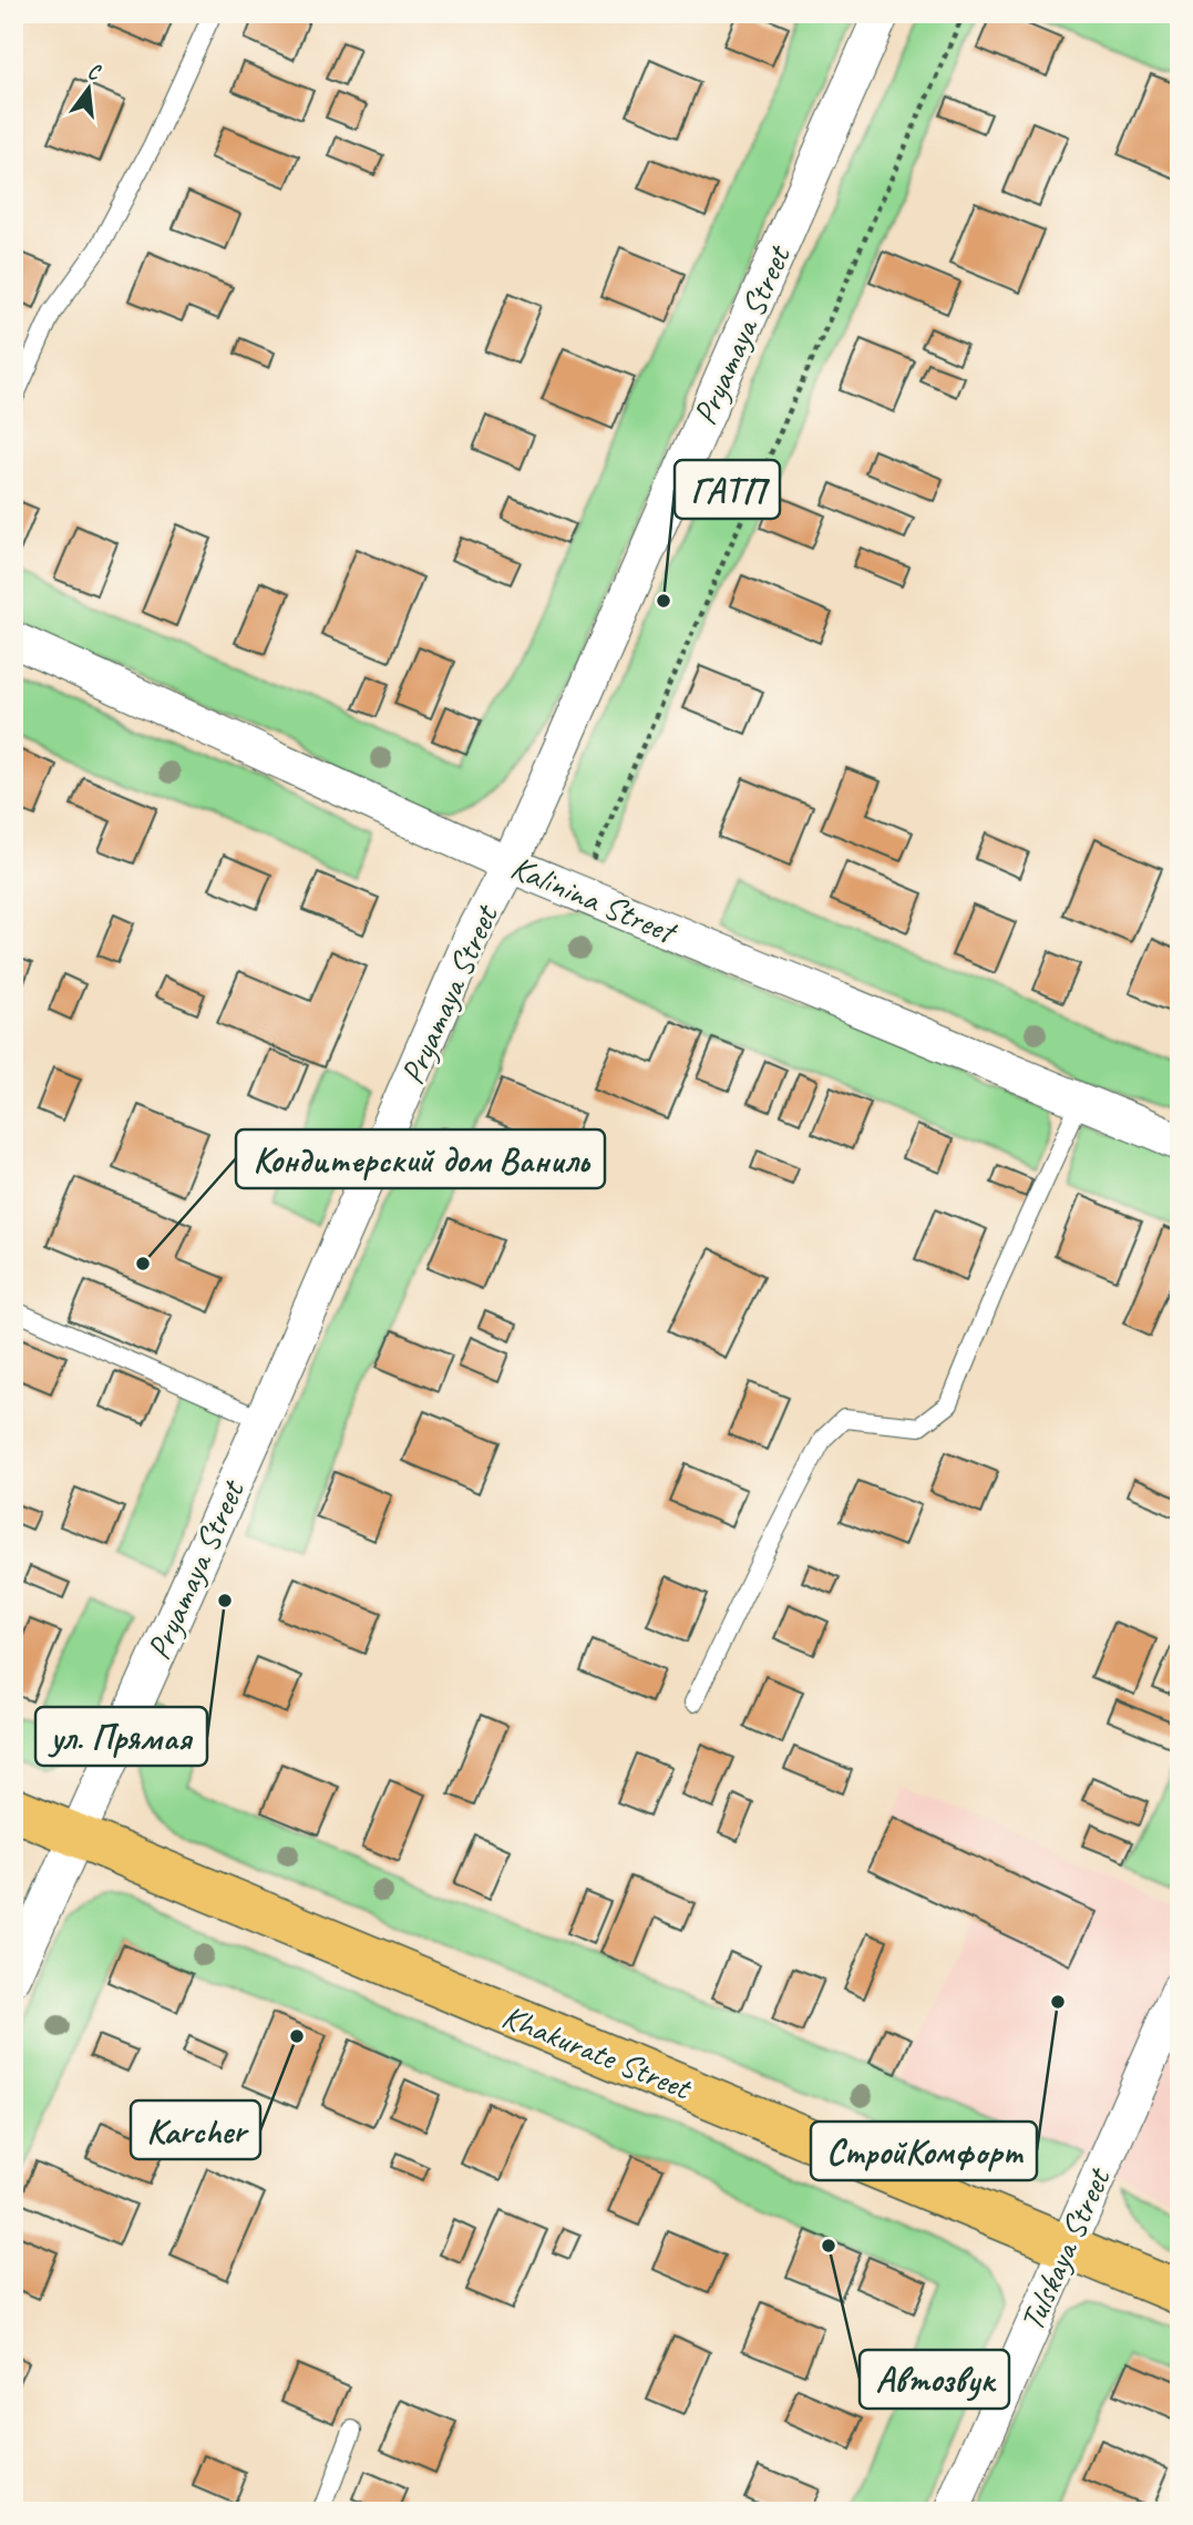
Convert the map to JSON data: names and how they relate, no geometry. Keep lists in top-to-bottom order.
{
  "streets": {
    "main road": ["Khakurate Street"],
    "street": ["Pryamaya Street", "Kalinina Street", "Tulskaya Street"]
  },
  "crossings": [
    ["Pryamaya Street", "Kalinina Street"],
    ["Pryamaya Street", "Khakurate Street"],
    ["Khakurate Street", "Tulskaya Street"]
  ],
  "places": [
    "ГАТП",
    "Кондитерский дом Ваниль",
    "ул. Прямая",
    "СтройКомфорт",
    "Karcher",
    "Автозвук"
  ],
  "north": "top"
}
